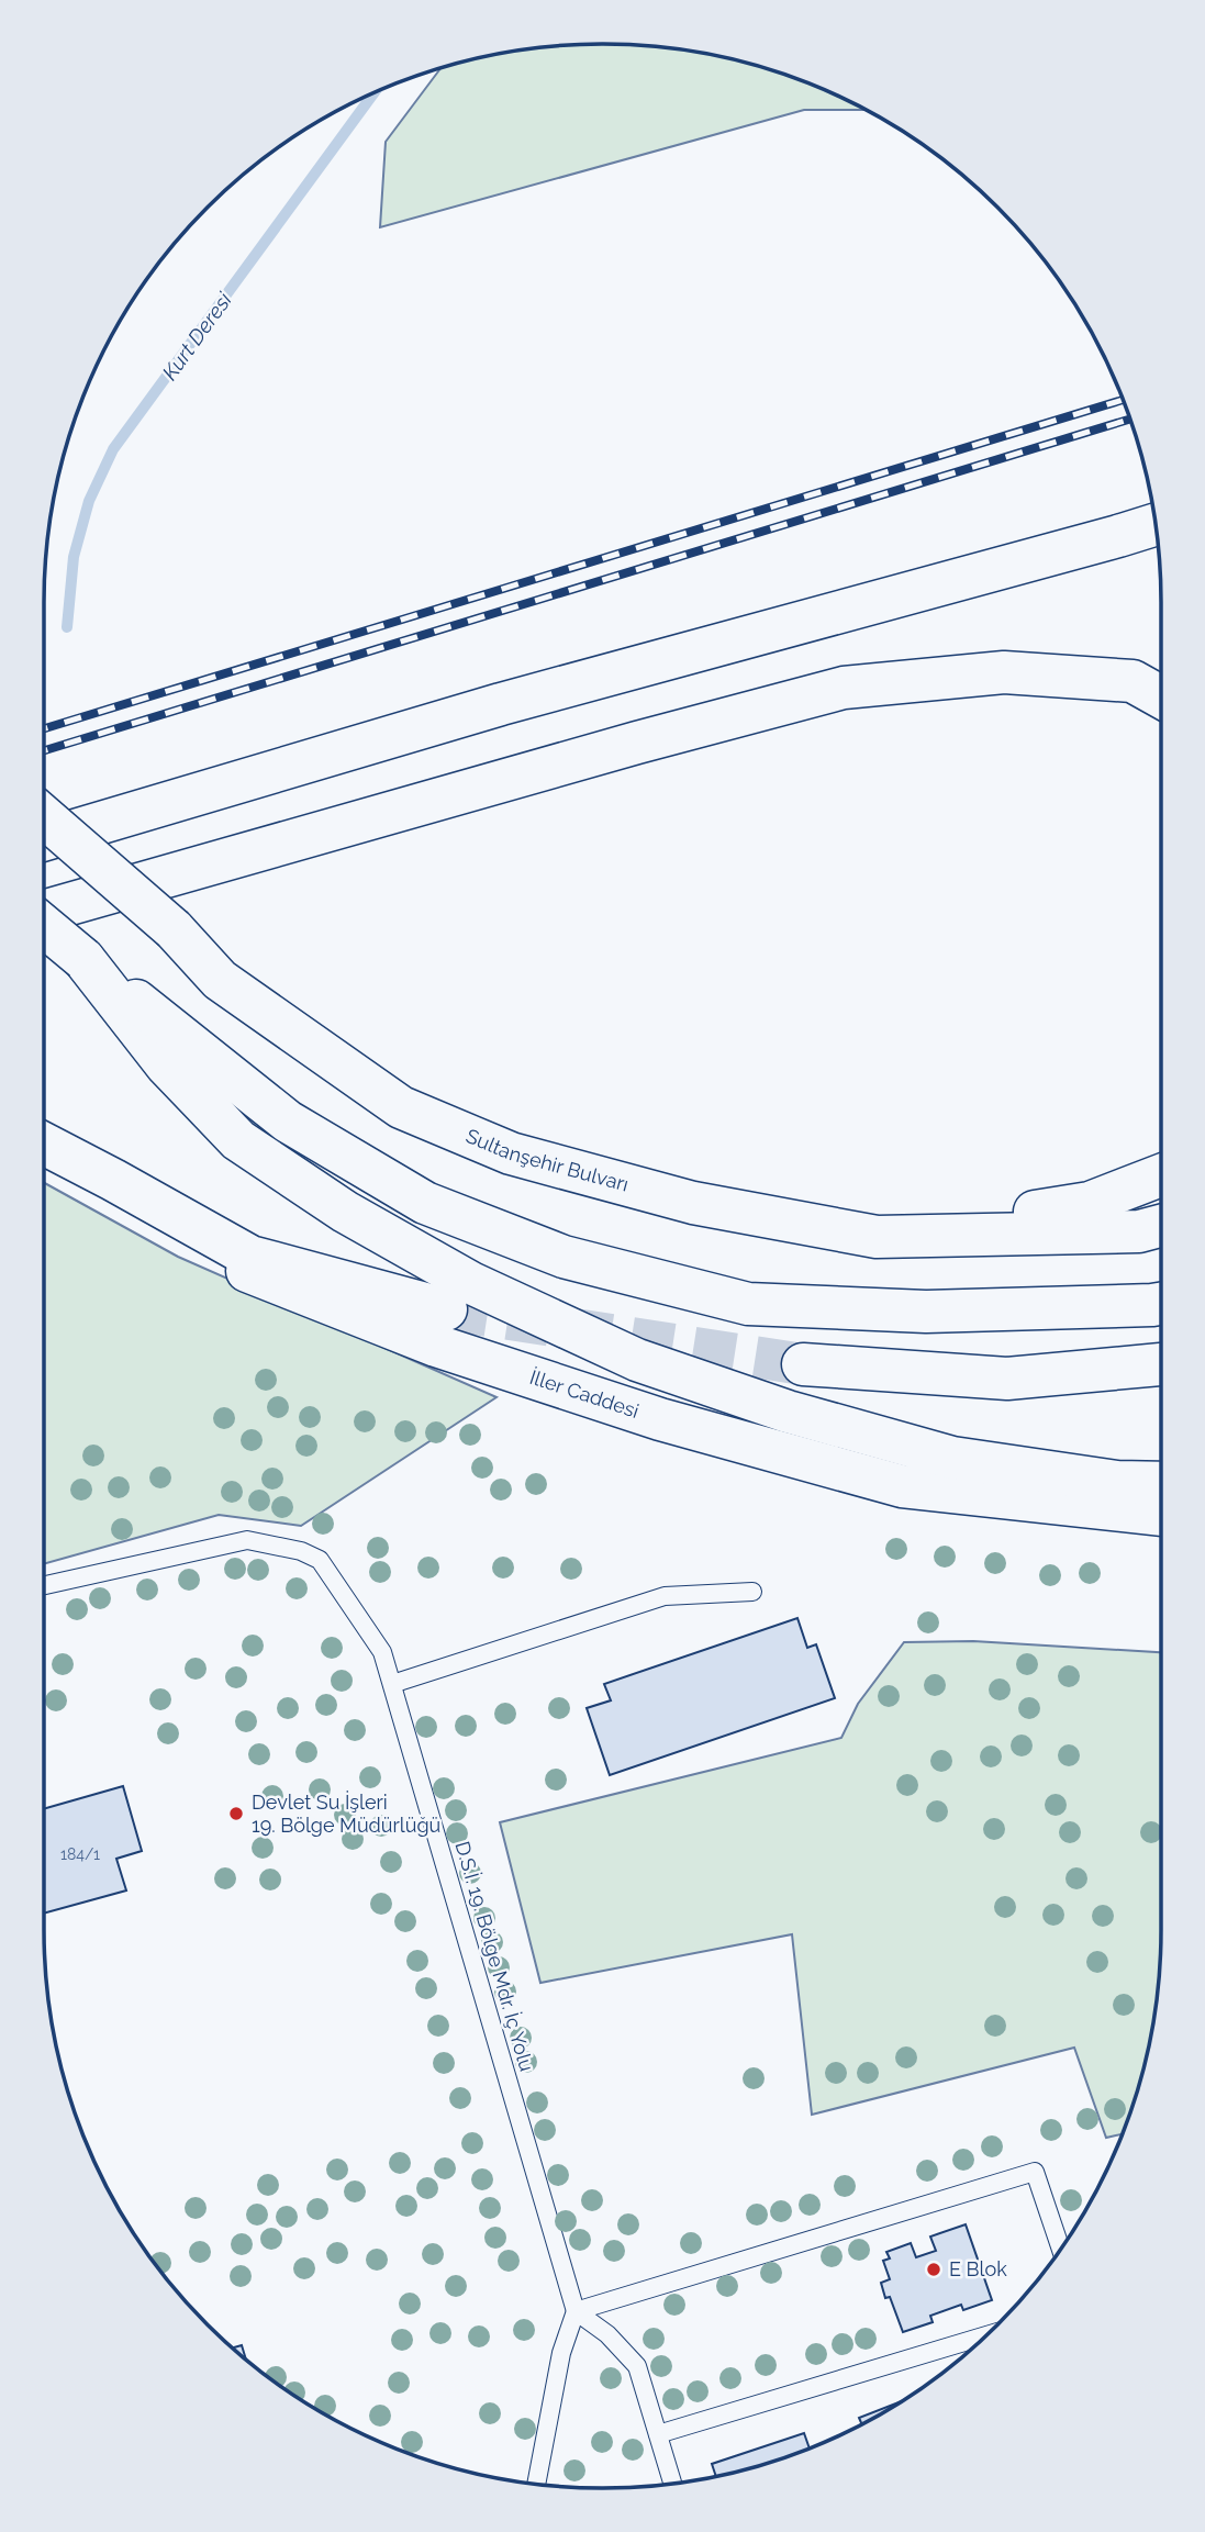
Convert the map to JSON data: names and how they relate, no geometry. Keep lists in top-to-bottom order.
{
  "streets": {
    "main road": ["Sultanşehir Bulvarı", "İller Caddesi"],
    "lane": ["D.S.İ. 19. Bölge Mdr. İç Yolu"]
  },
  "water": ["Kurt Deresi"],
  "places": ["Devlet Su İşleri 19. Bölge Müdürlüğü", "E Blok"],
  "house_numbers": ["184/1"]
}
